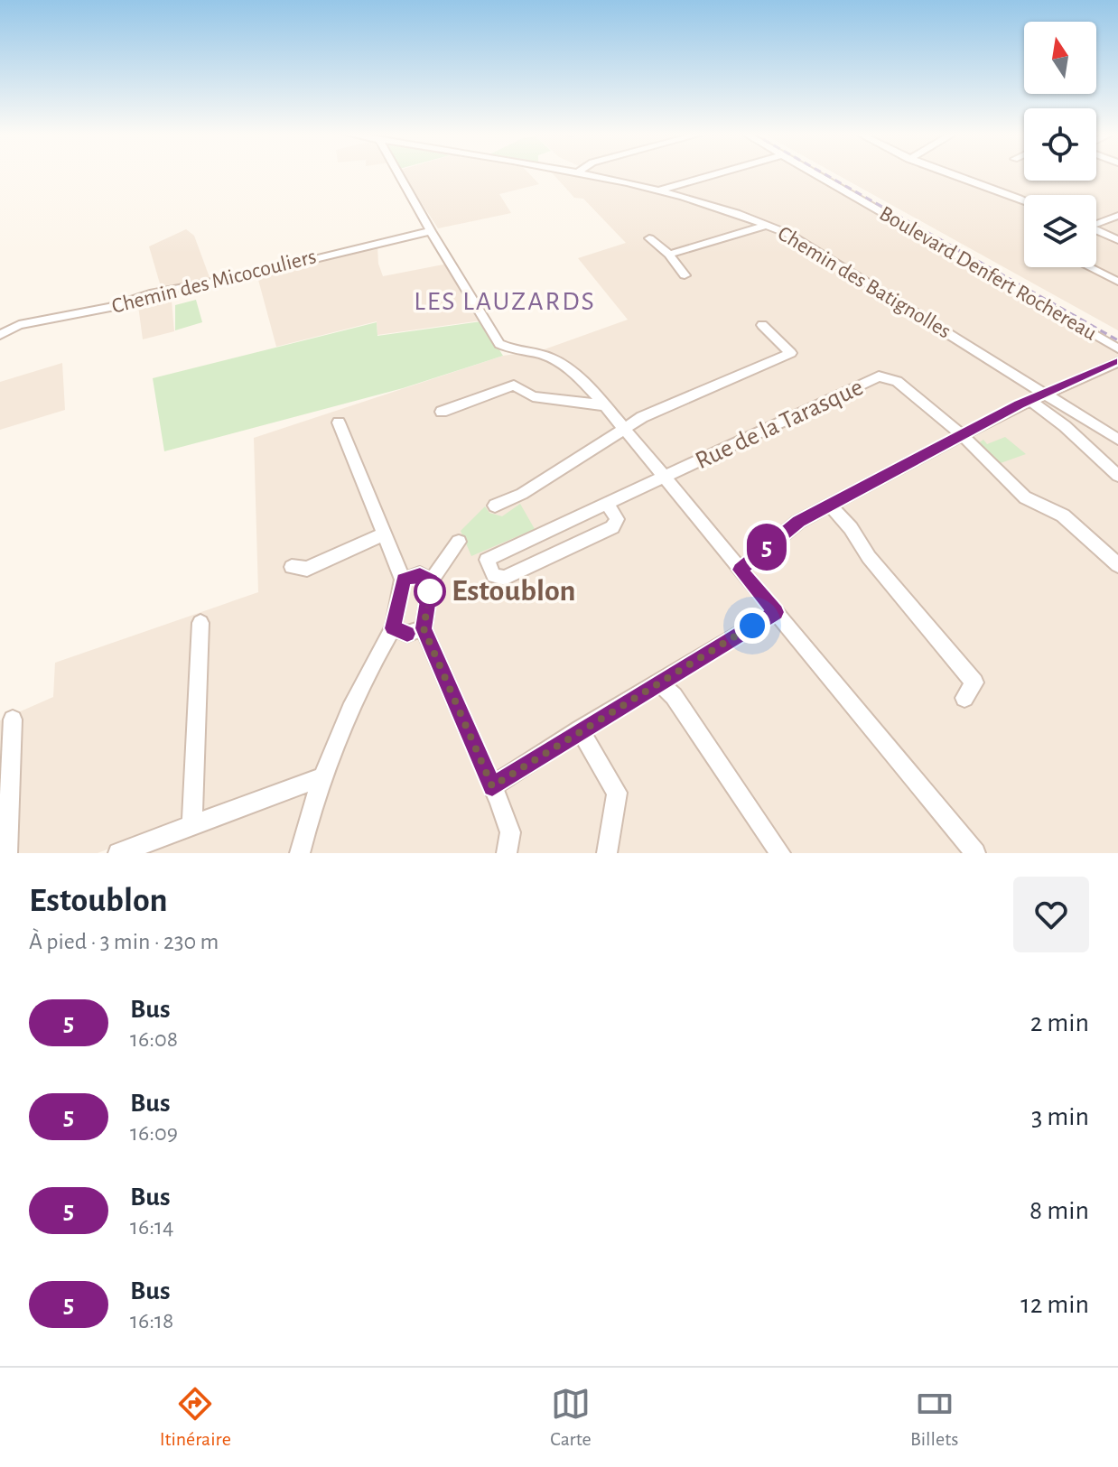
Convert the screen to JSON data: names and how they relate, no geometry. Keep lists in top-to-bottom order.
{
  "streets": {
    "street": [
      "Boulevard Denfert Rochereau",
      "Chemin des Micocouliers",
      "Chemin des Batignolles",
      "Rue de la Tarasque"
    ]
  },
  "districts": ["LES LAUZARDS"],
  "places": ["Estoublon"],
  "lines": ["bus line 5"],
  "north": "top",
  "page": {
    "on_map": "5",
    "heading": ["Estoublon", "À pied · 3 min · 230 m"],
    "list": [
      {
        "mark": "5",
        "name": "Bus",
        "note": "16:08",
        "value": "2 min"
      },
      {
        "mark": "5",
        "name": "Bus",
        "note": "16:09",
        "value": "3 min"
      },
      {
        "mark": "5",
        "name": "Bus",
        "note": "16:14",
        "value": "8 min"
      },
      {
        "mark": "5",
        "name": "Bus",
        "note": "16:18",
        "value": "12 min"
      }
    ],
    "tabs": ["Itinéraire", "Carte", "Billets"]
  }
}
